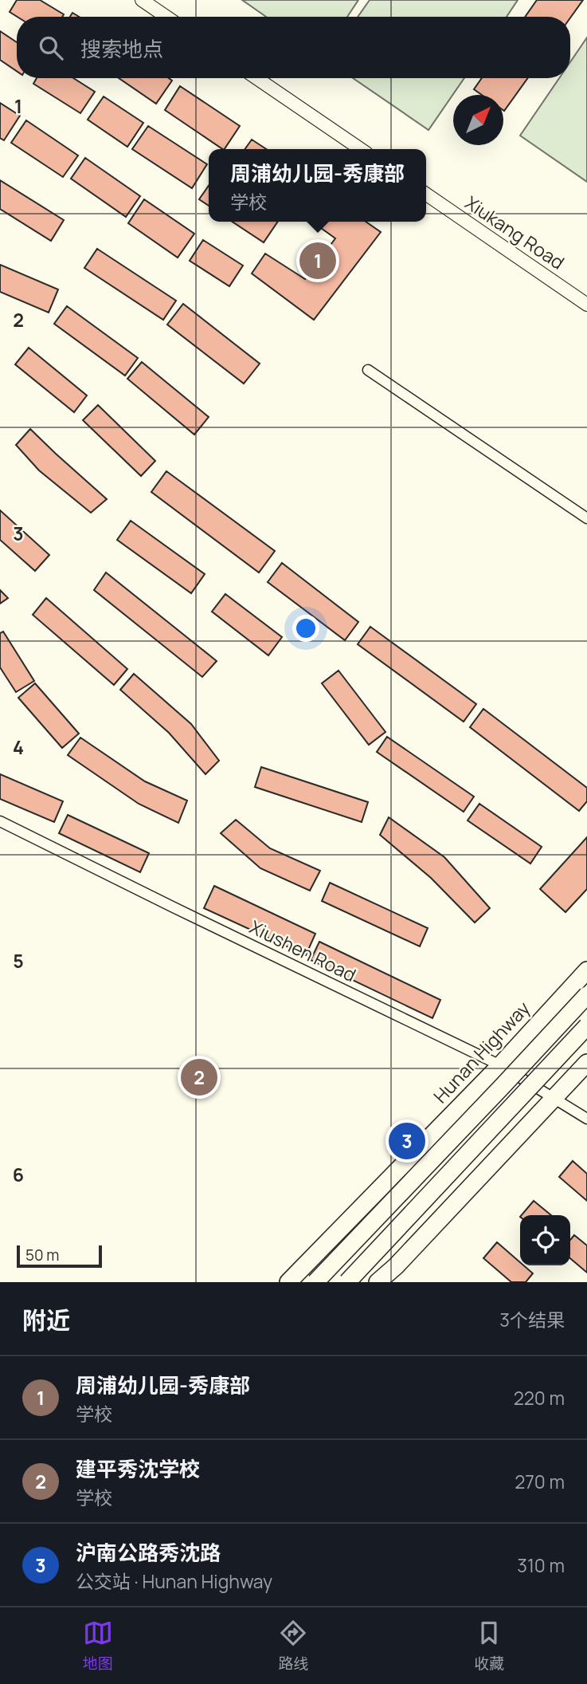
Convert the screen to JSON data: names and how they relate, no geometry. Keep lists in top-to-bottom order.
{
  "streets": {
    "main road": ["Hunan Highway"],
    "street": ["Xiukang Road", "Xiushen Road"]
  },
  "crossings": [
    ["Xiushen Road", "Hunan Highway"]
  ],
  "scale_bar": "50 m",
  "north": "top right",
  "page": {
    "search": "搜索地点",
    "popup": ["周浦幼儿园-秀康部", "学校"],
    "pins": ["1", "2", "3"],
    "scale": "50 m",
    "heading": ["附近", "3个结果"],
    "list": [
      {
        "mark": "1",
        "name": "周浦幼儿园-秀康部",
        "note": "学校",
        "value": "220 m"
      },
      {
        "mark": "2",
        "name": "建平秀沈学校",
        "note": "学校",
        "value": "270 m"
      },
      {
        "mark": "3",
        "name": "沪南公路秀沈路",
        "note": "公交站 · Hunan Highway",
        "value": "310 m"
      }
    ],
    "nav": ["地图", "路线", "收藏"]
  },
  "grid": {
    "rows": [
      "1",
      "2",
      "3",
      "4",
      "5",
      "6"
    ]
  }
}
